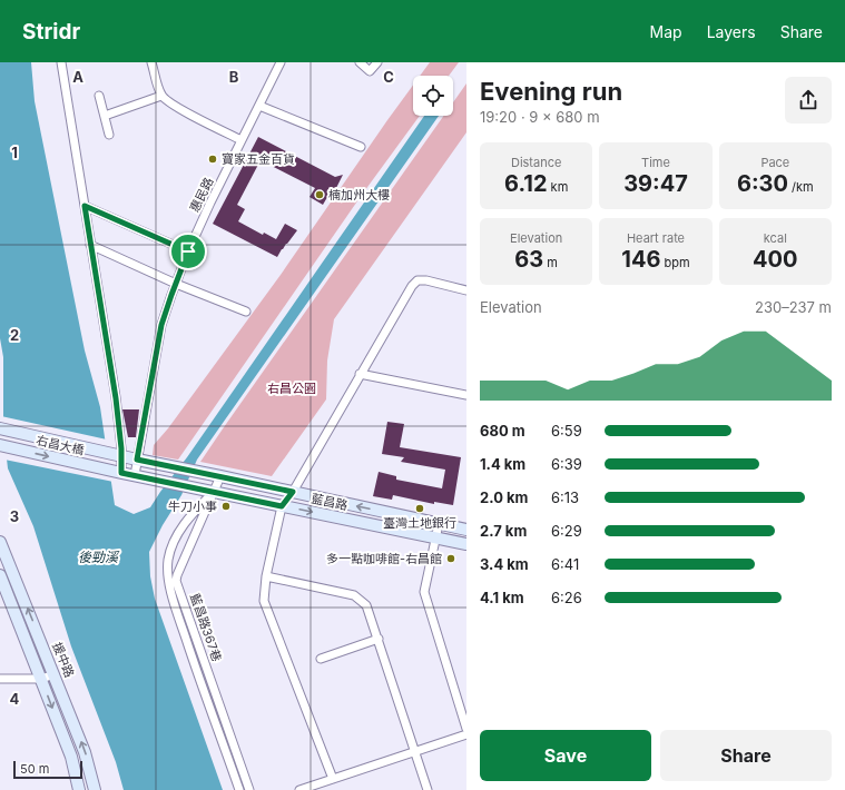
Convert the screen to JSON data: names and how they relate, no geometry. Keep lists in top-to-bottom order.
{
  "streets": {
    "street": [
      "惠民路",
      "右昌大橋",
      "藍昌路",
      "藍昌路367巷",
      "援中路"
    ]
  },
  "crossings": [
    ["惠民路", "藍昌路"],
    ["藍昌路", "藍昌路367巷"]
  ],
  "water": ["後勁溪"],
  "parks": ["右昌公園"],
  "places": [
    "寶家五金百貨",
    "楠加州大樓",
    "牛刀小事",
    "臺灣土地銀行",
    "多一點咖啡館-右昌館"
  ],
  "scale_bar": "50 m",
  "page": {
    "header": "Stridr",
    "nav": ["Map", "Layers", "Share"],
    "heading": ["Evening run", "19:20 · 9 × 680 m"],
    "stats": [
      ["Distance", "6.12 km"],
      ["Time", "39:47"],
      ["Pace", "6:30 /km"],
      ["Elevation", "63 m"],
      ["Heart rate", "146 bpm"],
      ["kcal", "400"]
    ],
    "chart": ["Elevation", "230–237 m"],
    "list": [
      {
        "name": "680 m",
        "note": "6:59"
      },
      {
        "name": "1.4 km",
        "note": "6:39"
      },
      {
        "name": "2.0 km",
        "note": "6:13"
      },
      {
        "name": "2.7 km",
        "note": "6:29"
      },
      {
        "name": "3.4 km",
        "note": "6:41"
      },
      {
        "name": "4.1 km",
        "note": "6:26"
      }
    ],
    "buttons": ["Save", "Share"],
    "scale": "50 m"
  },
  "grid": {
    "columns": ["A", "B", "C"],
    "rows": [
      "1",
      "2",
      "3",
      "4"
    ]
  }
}
